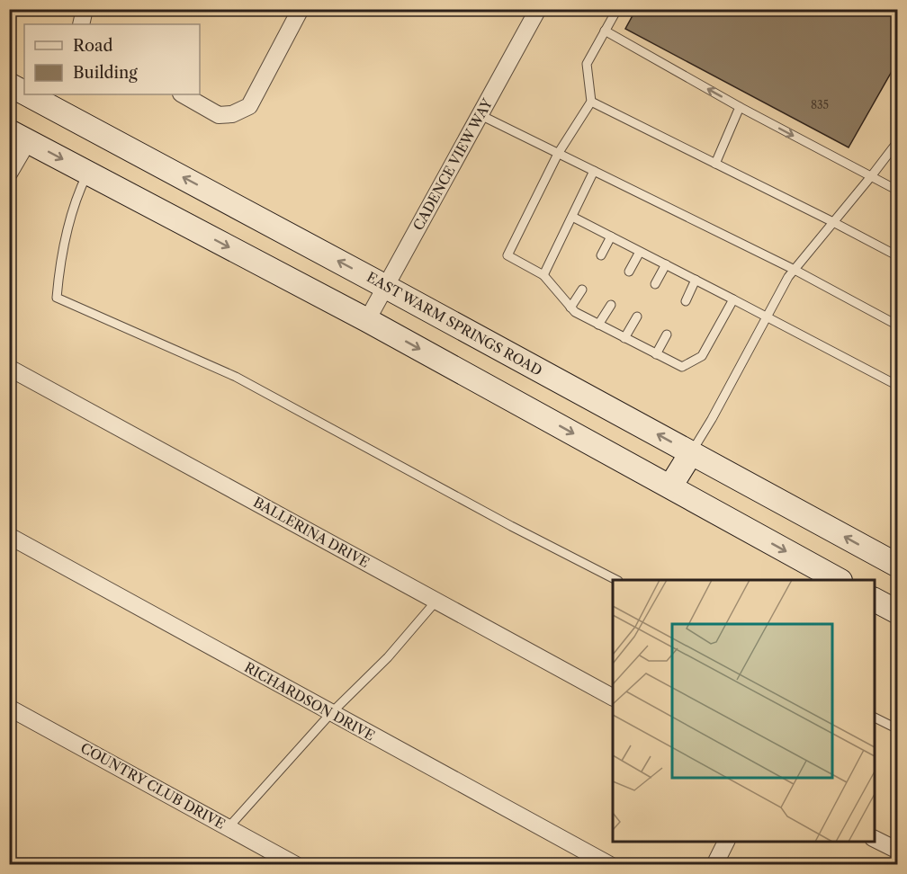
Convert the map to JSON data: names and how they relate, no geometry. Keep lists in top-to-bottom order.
{
  "streets": {
    "main road": ["EAST WARM SPRINGS ROAD"],
    "street": [
      "CADENCE VIEW WAY",
      "BALLERINA DRIVE",
      "RICHARDSON DRIVE",
      "COUNTRY CLUB DRIVE"
    ]
  },
  "crossings": [
    ["CADENCE VIEW WAY", "EAST WARM SPRINGS ROAD"]
  ],
  "house_numbers": ["835"],
  "legend": ["Road", "Building"]
}
